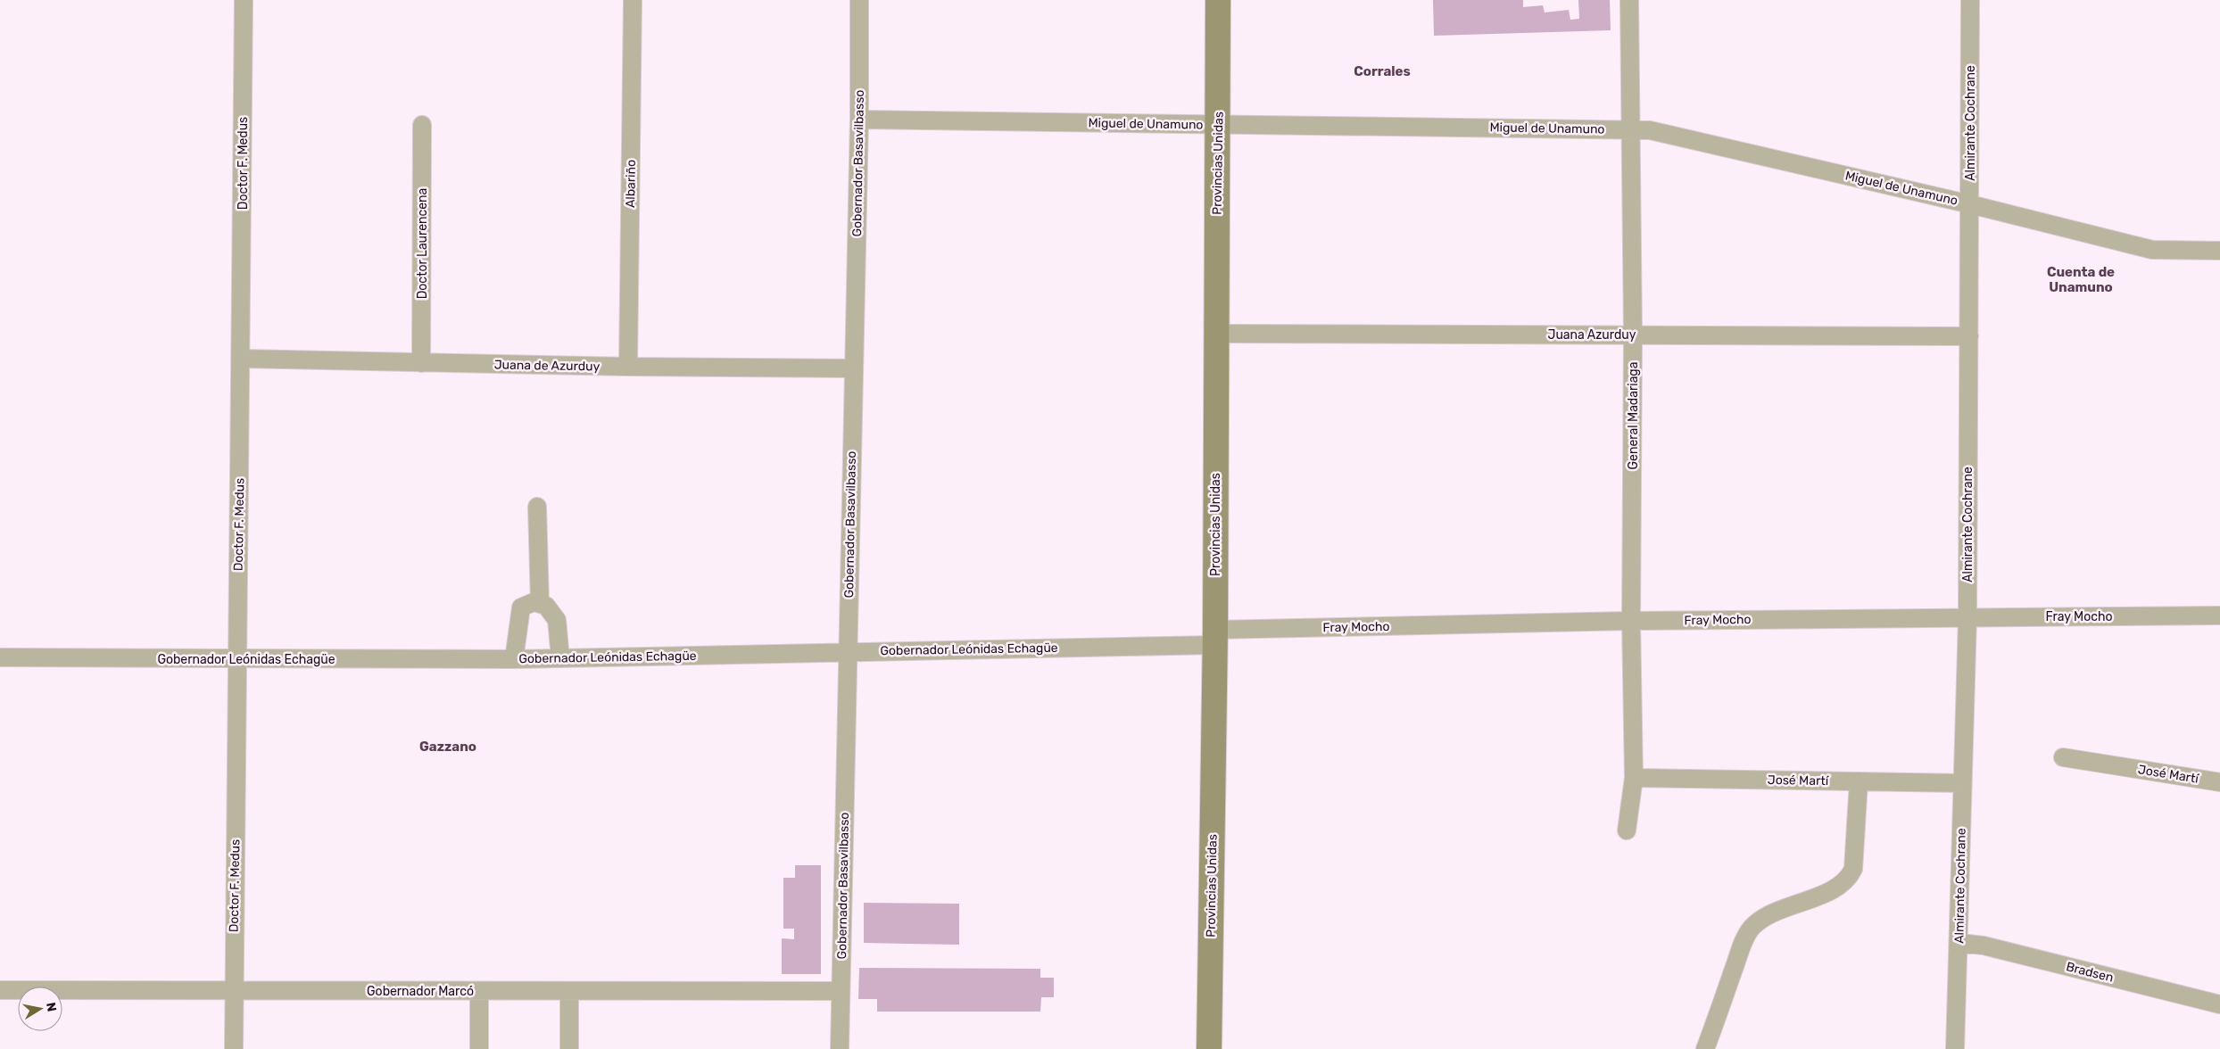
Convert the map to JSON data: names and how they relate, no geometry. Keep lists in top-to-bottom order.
{
  "streets": {
    "street": [
      "Almirante Cochrane",
      "Miguel de Unamuno",
      "Doctor F. Medus",
      "Gobernador Basavilbasso",
      "Provincias Unidas",
      "Albariño",
      "Doctor Laurencena",
      "Juana Azurduy",
      "Juana de Azurduy",
      "General Madariaga",
      "Fray Mocho",
      "Gobernador Leónidas Echagüe",
      "José Martí",
      "Bradsen",
      "Gobernador Marcó"
    ]
  },
  "crossings": [
    ["Almirante Cochrane", "Miguel de Unamuno"],
    ["Almirante Cochrane", "Juana Azurduy"],
    ["Almirante Cochrane", "Fray Mocho"],
    ["Almirante Cochrane", "José Martí"],
    ["Almirante Cochrane", "Bradsen"],
    ["Miguel de Unamuno", "Gobernador Basavilbasso"],
    ["Miguel de Unamuno", "Provincias Unidas"],
    ["Miguel de Unamuno", "General Madariaga"],
    ["Doctor F. Medus", "Juana de Azurduy"],
    ["Doctor F. Medus", "Gobernador Leónidas Echagüe"],
    ["Doctor F. Medus", "Gobernador Marcó"],
    ["Gobernador Basavilbasso", "Juana de Azurduy"],
    ["Gobernador Basavilbasso", "Gobernador Leónidas Echagüe"],
    ["Gobernador Basavilbasso", "Gobernador Marcó"],
    ["Provincias Unidas", "Juana Azurduy"],
    ["Provincias Unidas", "Fray Mocho"],
    ["Provincias Unidas", "Gobernador Leónidas Echagüe"],
    ["Albariño", "Juana de Azurduy"],
    ["Doctor Laurencena", "Juana de Azurduy"],
    ["Juana Azurduy", "General Madariaga"],
    ["General Madariaga", "Fray Mocho"],
    ["General Madariaga", "José Martí"],
    ["Fray Mocho", "Gobernador Leónidas Echagüe"]
  ],
  "districts": ["Corrales", "Cuenta de Unamuno", "Gazzano"],
  "north": "right"
}
